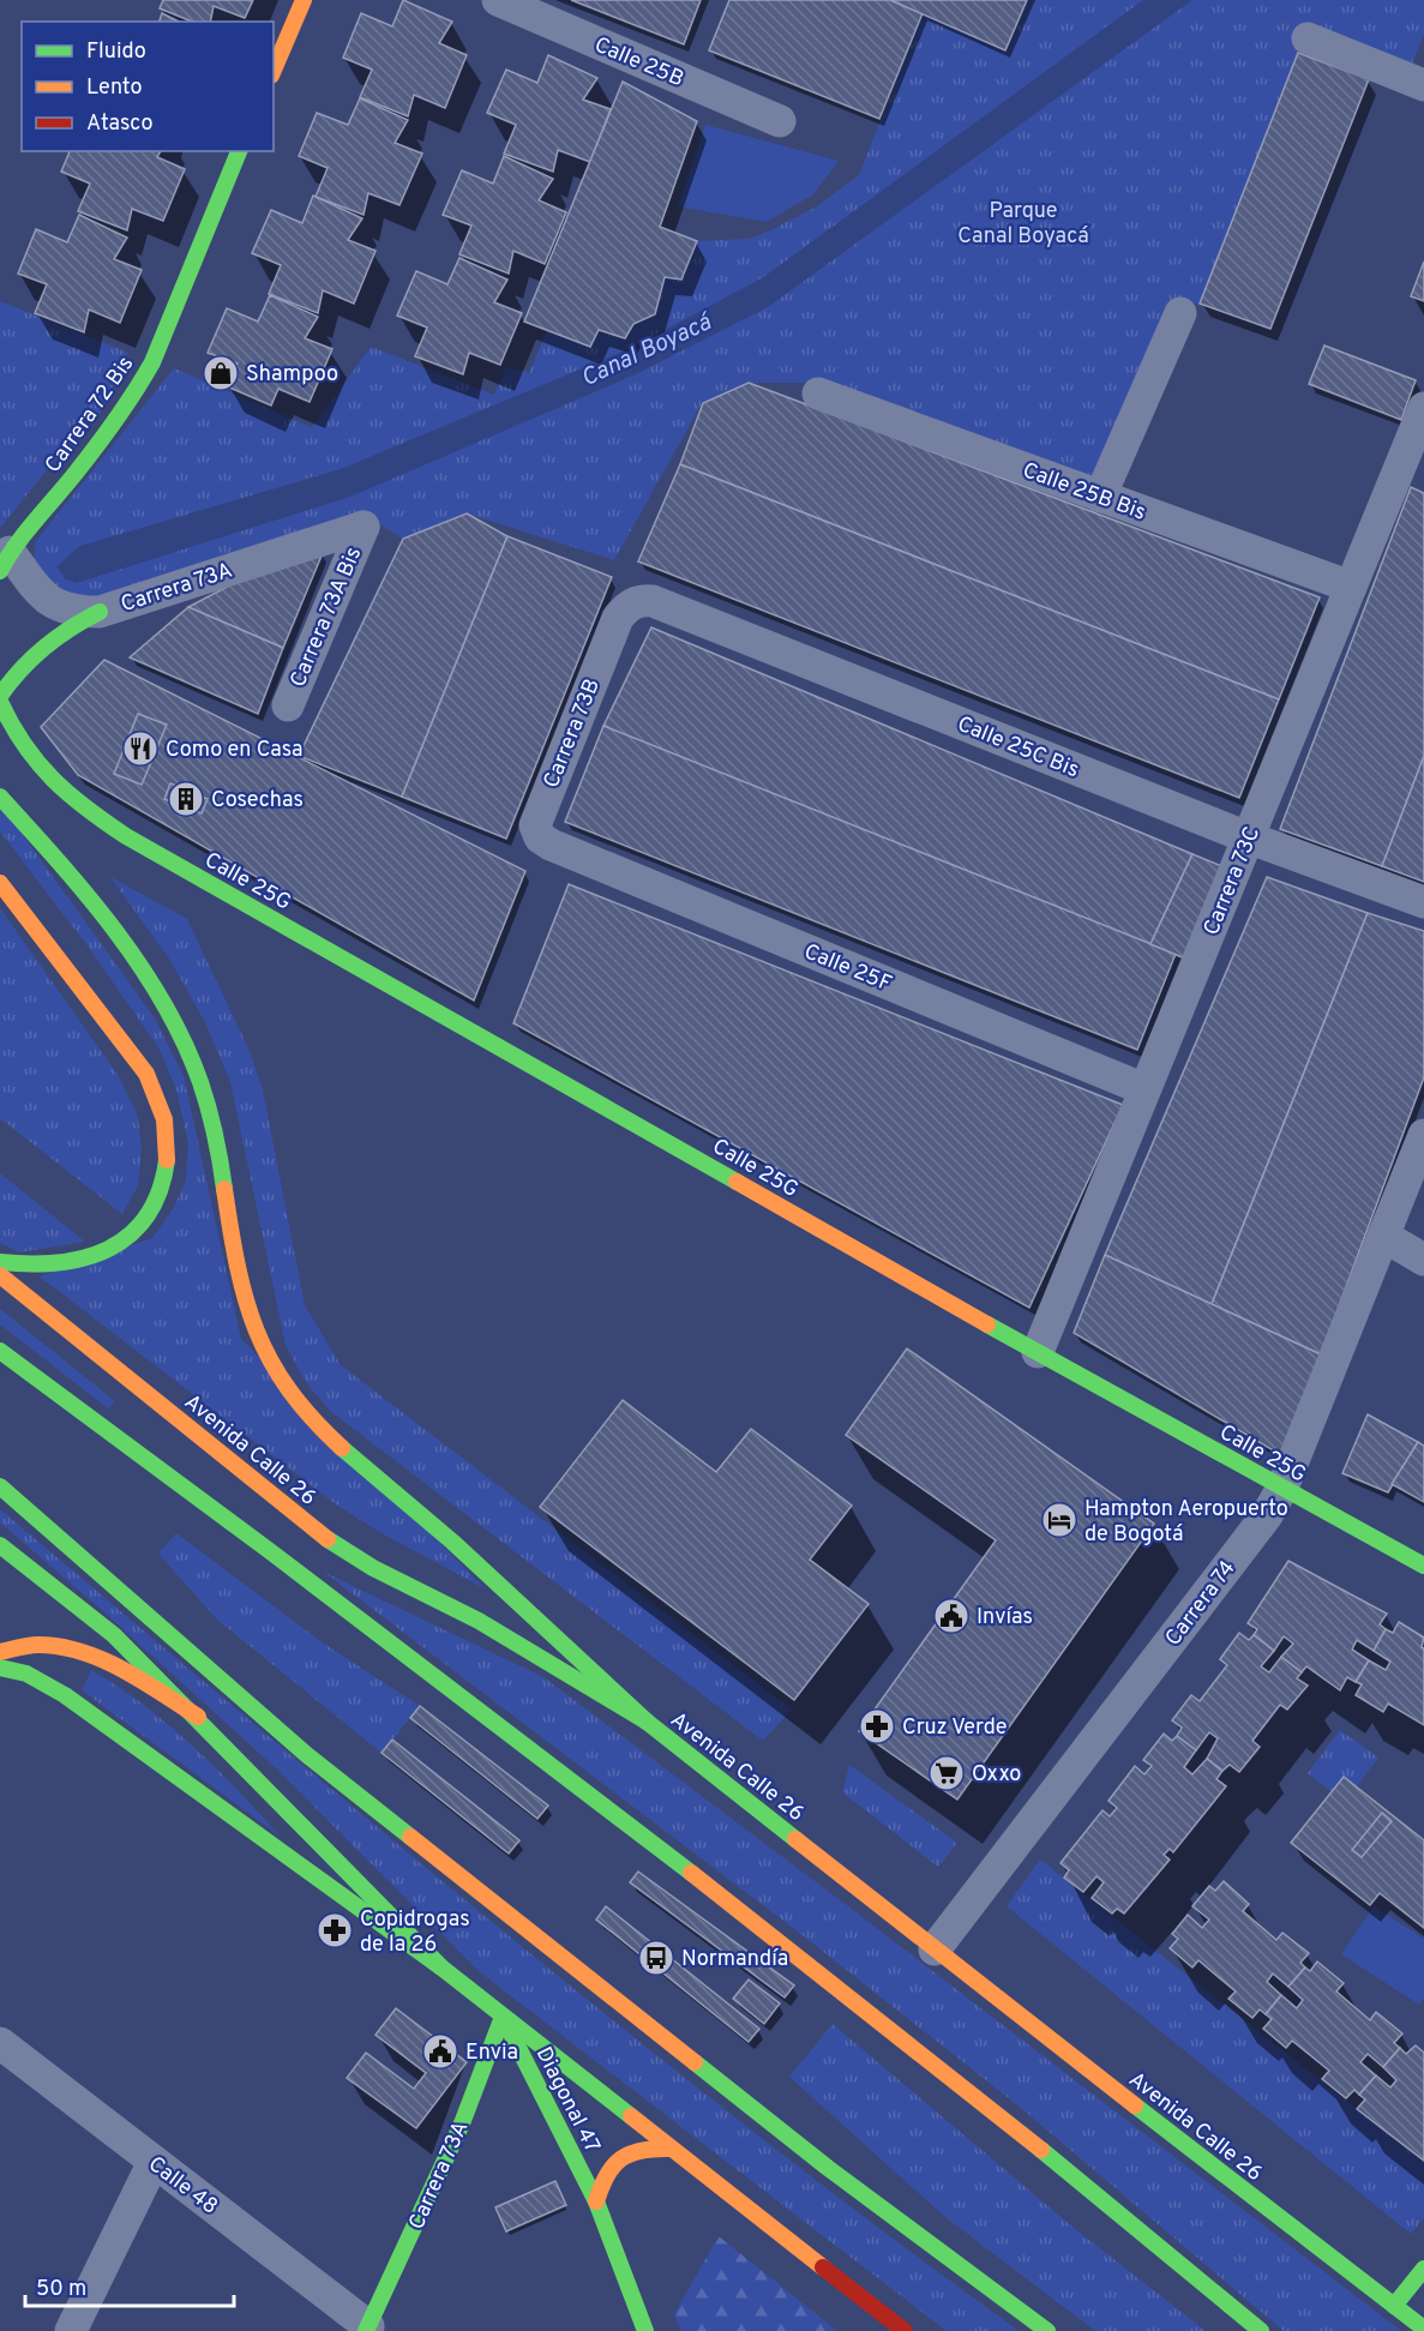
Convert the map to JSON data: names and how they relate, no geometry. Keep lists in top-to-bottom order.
{
  "streets": {
    "main road": [
      "Carrera 72 Bis",
      "Carrera 73A",
      "Calle 25G",
      "Avenida Calle 26",
      "Diagonal 47"
    ],
    "street": [
      "Calle 25B",
      "Calle 25B Bis",
      "Carrera 73A Bis",
      "Carrera 73B",
      "Calle 25C Bis",
      "Carrera 73C",
      "Calle 25F",
      "Carrera 74",
      "Calle 48"
    ]
  },
  "crossings": [
    ["Carrera 72 Bis", "Carrera 73A"],
    ["Calle 25B Bis", "Carrera 73C"],
    ["Carrera 73A", "Carrera 73A Bis"],
    ["Carrera 73A", "Diagonal 47"],
    ["Carrera 73A", "Calle 48"],
    ["Carrera 73B", "Calle 25C Bis"],
    ["Carrera 73B", "Calle 25F"],
    ["Calle 25C Bis", "Carrera 73C"],
    ["Calle 25G", "Carrera 73C"],
    ["Calle 25G", "Carrera 74"],
    ["Carrera 73C", "Calle 25F"],
    ["Avenida Calle 26", "Carrera 74"]
  ],
  "water": ["Canal Boyacá"],
  "parks": ["Parque Canal Boyacá"],
  "places": {
    "shop": ["Shampoo"],
    "restaurant": ["Como en Casa"],
    "building": ["Cosechas"],
    "hotel": ["Hampton Aeropuerto de Bogotá"],
    "public building": ["Invías", "Envia"],
    "pharmacy": ["Cruz Verde", "Copidrogas de la 26"],
    "supermarket": ["Oxxo"],
    "bus stop": ["Normandía"]
  },
  "legend": ["Fluido", "Lento", "Atasco"],
  "scale_bar": "50 m"
}
